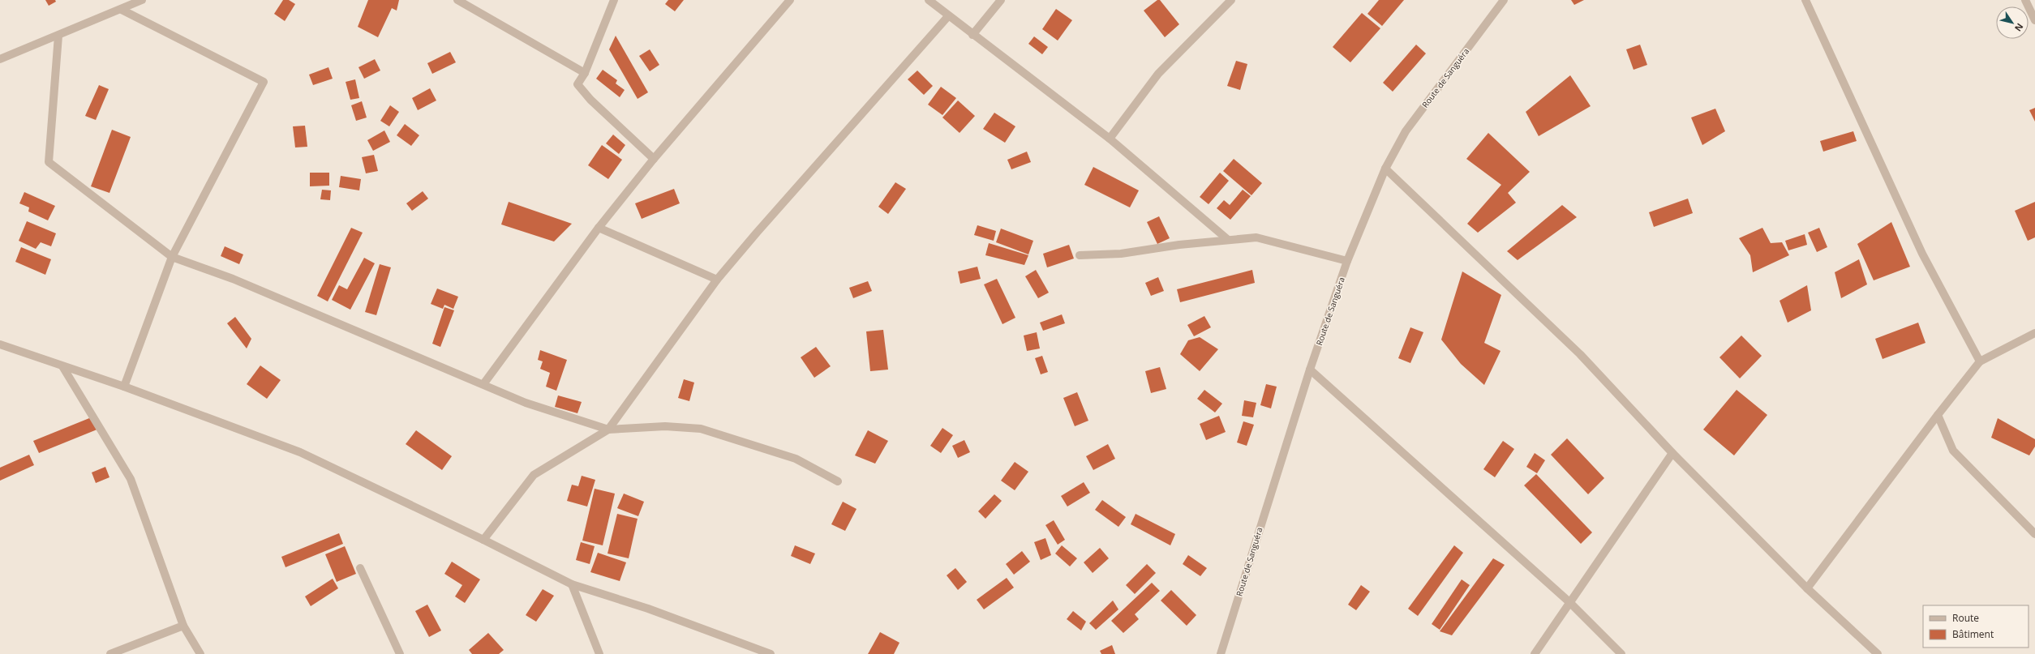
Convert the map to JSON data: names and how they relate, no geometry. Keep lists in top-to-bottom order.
{
  "streets": {
    "street": ["Route de Sanguéra"]
  },
  "legend": ["Route", "Bâtiment"],
  "north": "bottom right"
}
